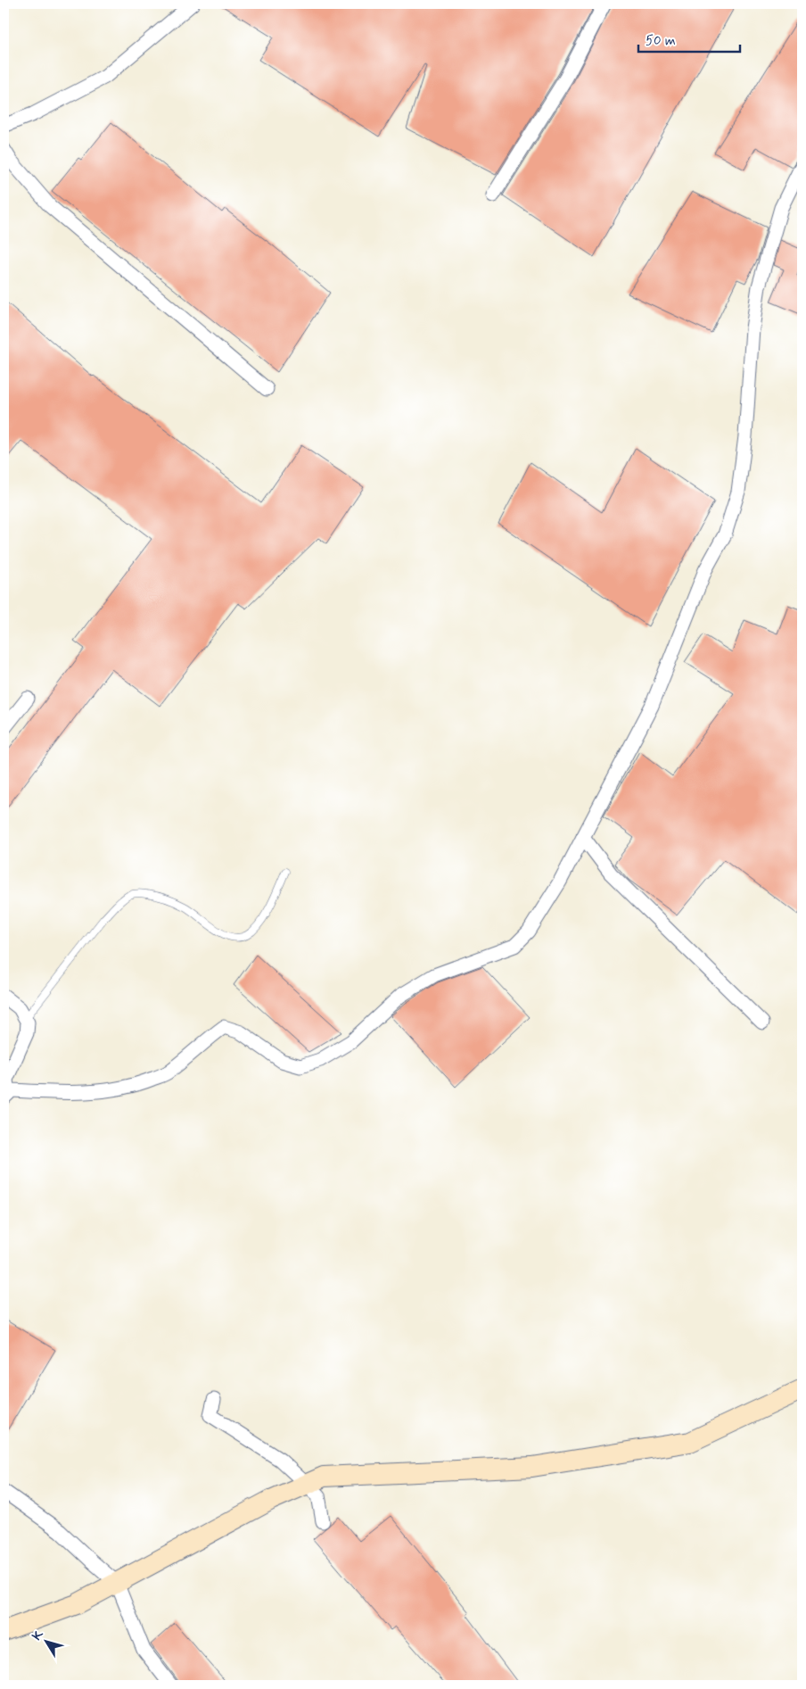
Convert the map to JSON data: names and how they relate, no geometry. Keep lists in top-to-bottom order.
{
  "scale_bar": "50 m",
  "north": "top left"
}
